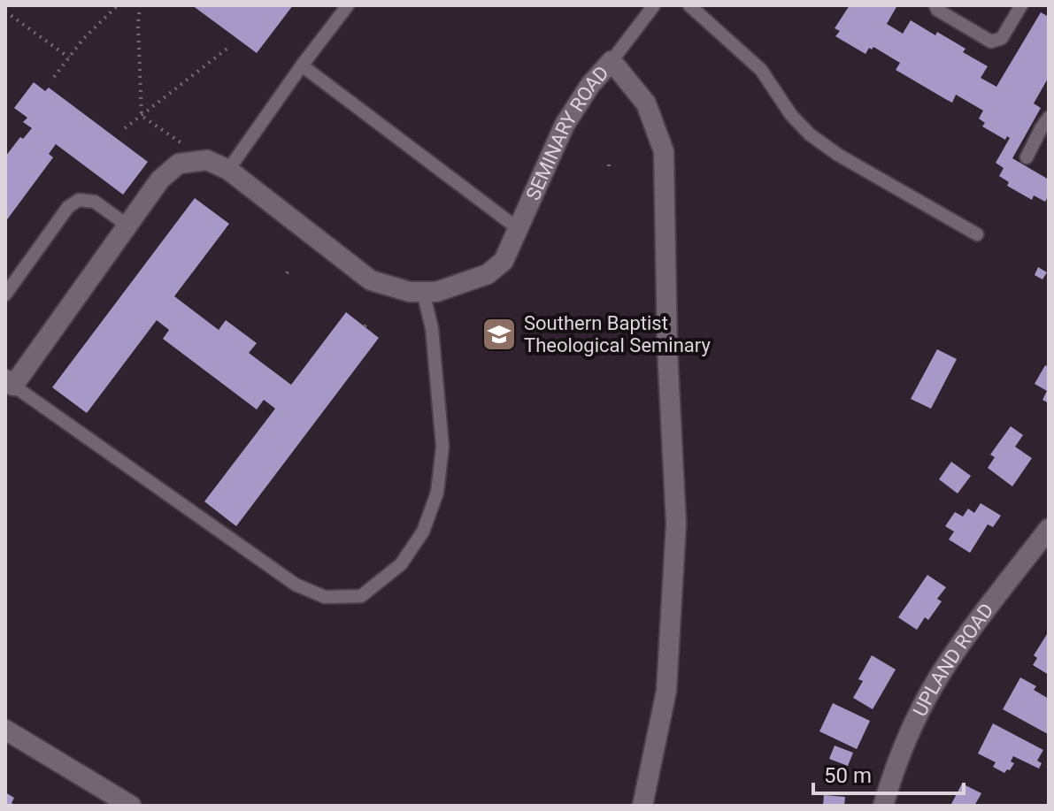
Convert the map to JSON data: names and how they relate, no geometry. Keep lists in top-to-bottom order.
{
  "streets": {
    "street": ["SEMINARY ROAD", "UPLAND ROAD"]
  },
  "places": {
    "school or university": ["Southern Baptist Theological Seminary"]
  },
  "scale_bar": "50 m"
}
